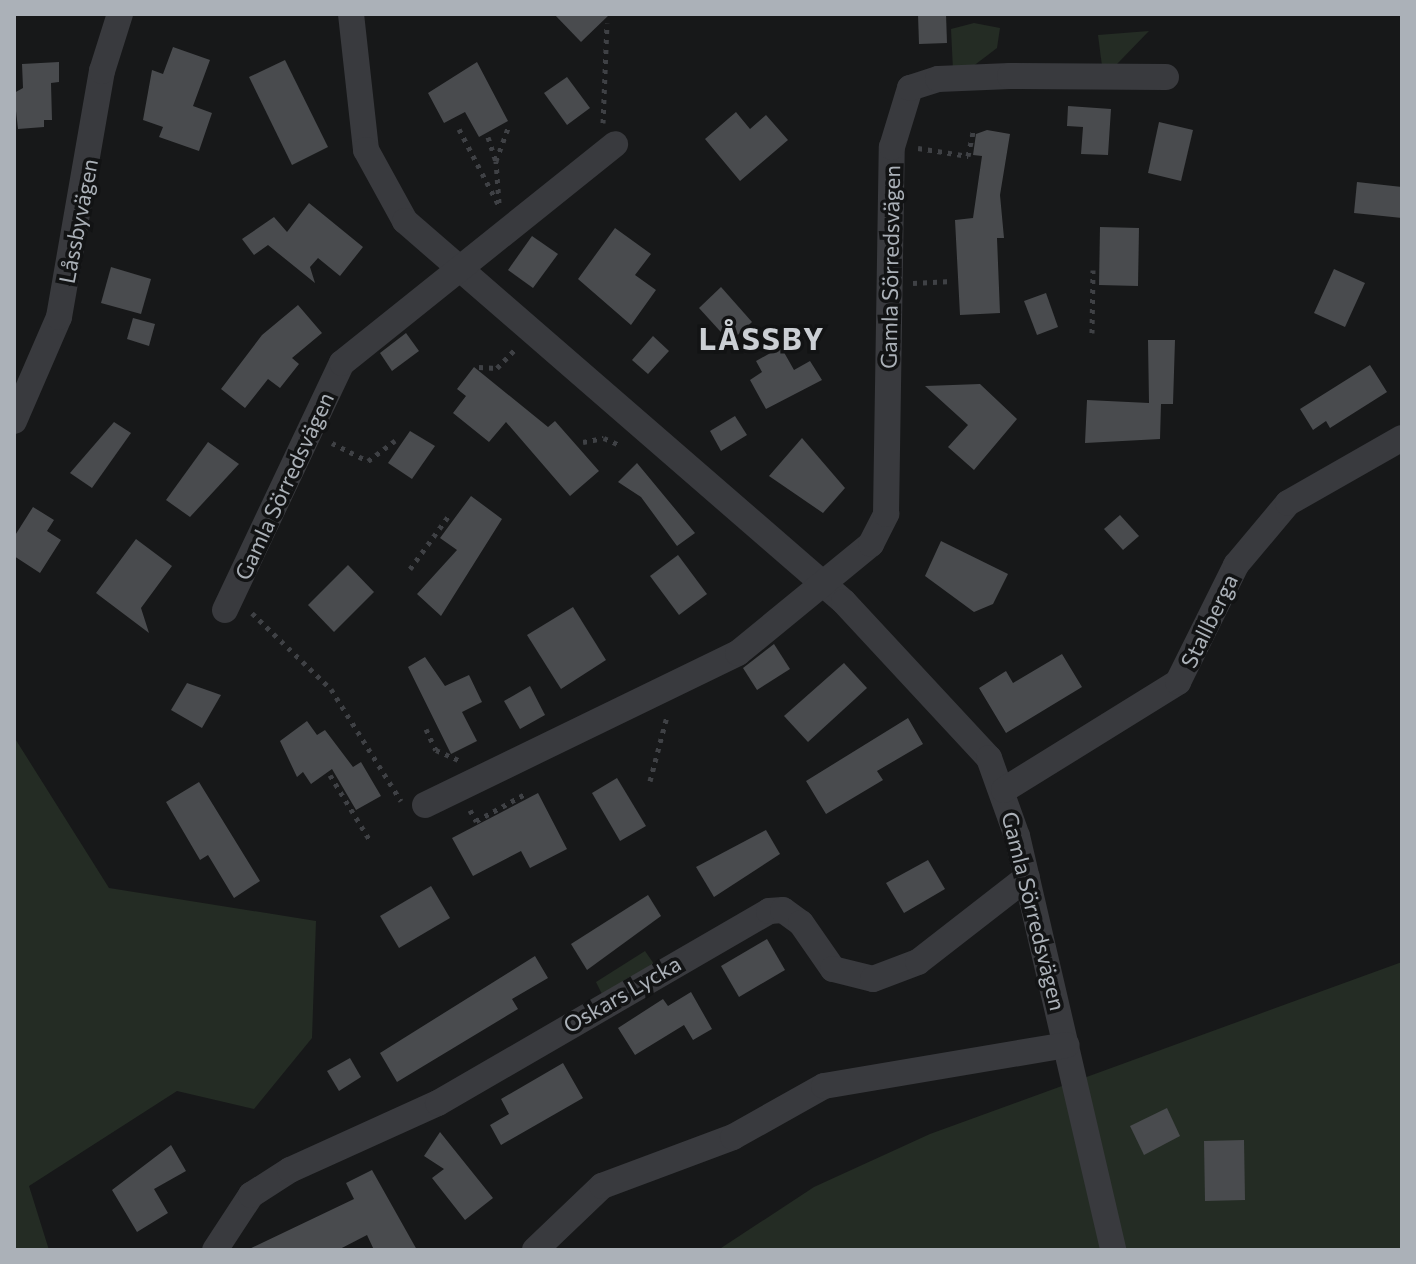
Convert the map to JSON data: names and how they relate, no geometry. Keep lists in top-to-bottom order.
{
  "streets": {
    "street": [
      "Låssbyvägen",
      "Gamla Sörredsvägen",
      "Stallberga",
      "Oskars Lycka"
    ]
  },
  "crossings": [
    ["Gamla Sörredsvägen", "Stallberga"],
    ["Gamla Sörredsvägen", "Oskars Lycka"]
  ],
  "districts": ["LÅSSBY"]
}
